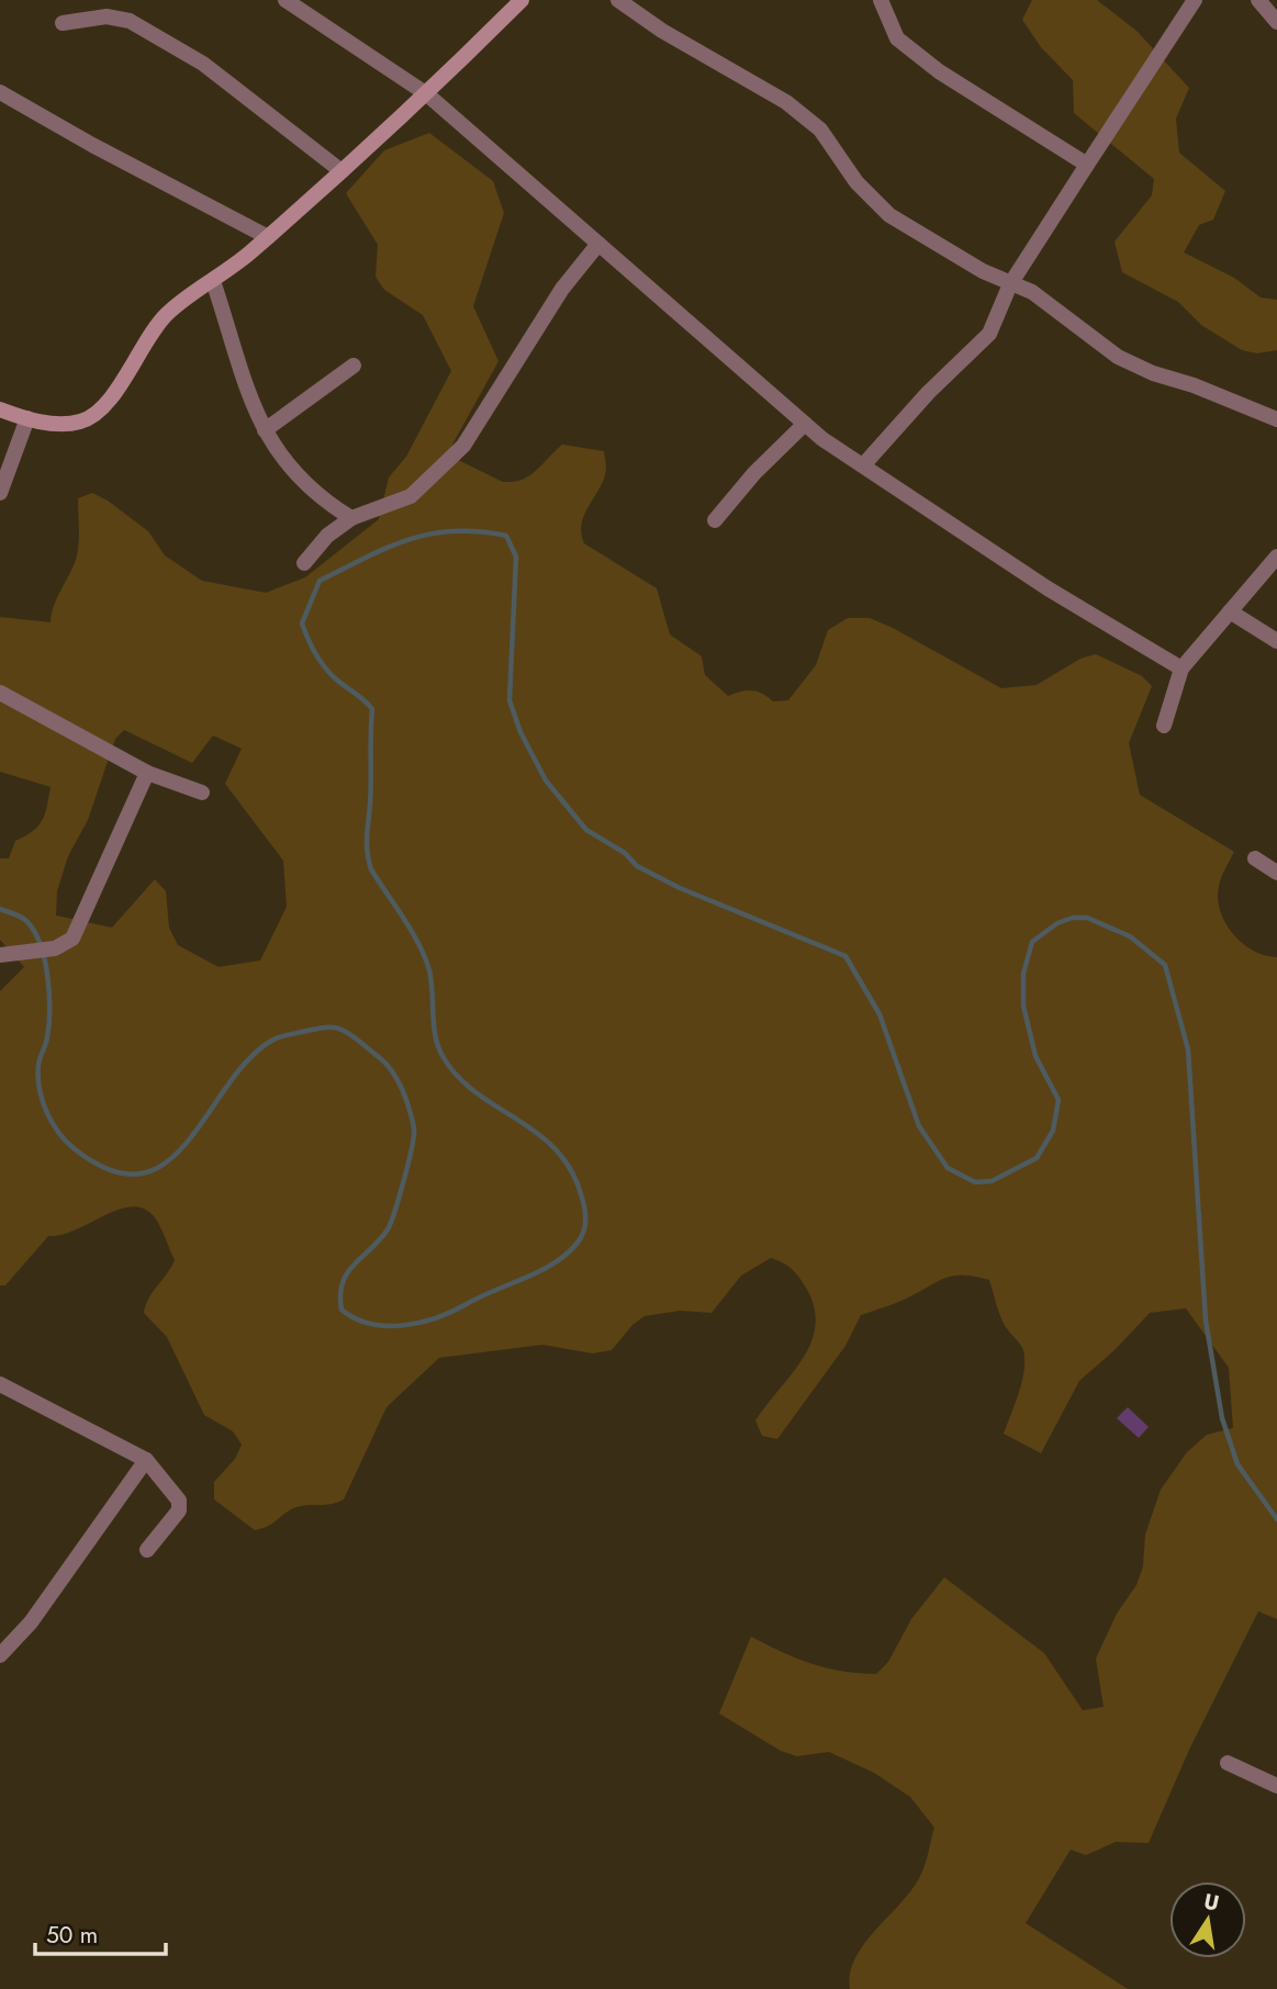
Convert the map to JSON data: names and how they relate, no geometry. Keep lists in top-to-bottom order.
{
  "scale_bar": "50 m",
  "north": "top"
}
